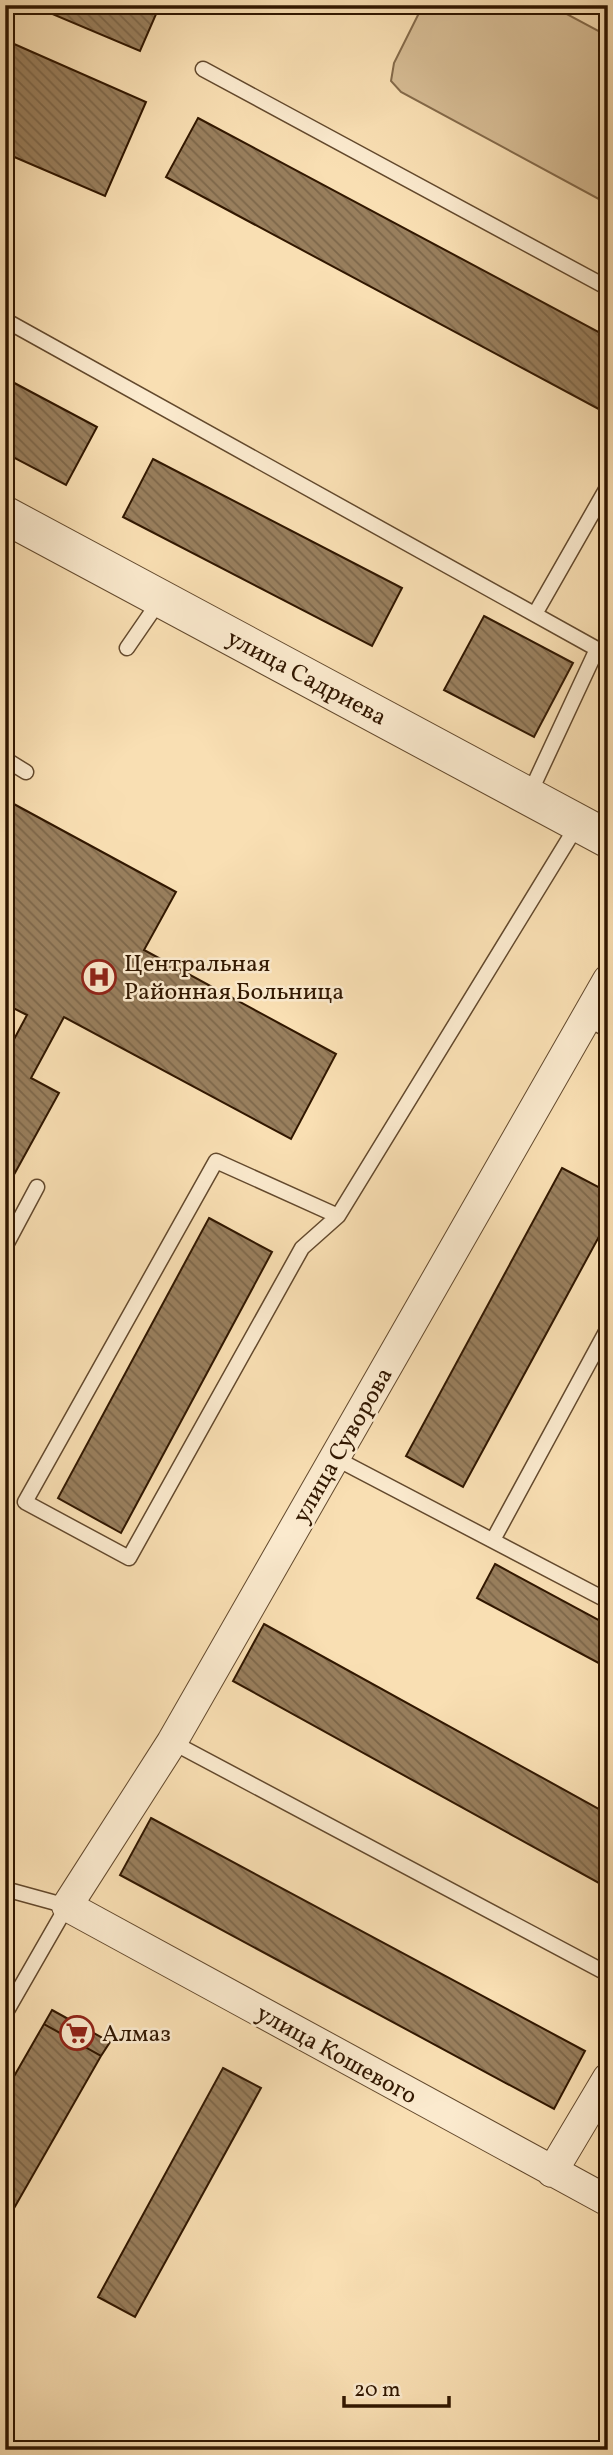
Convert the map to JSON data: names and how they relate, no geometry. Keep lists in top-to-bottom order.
{
  "streets": {
    "street": ["улица Садриева", "улица Суворова", "улица Кошевого"]
  },
  "crossings": [
    ["улица Суворова", "улица Кошевого"]
  ],
  "places": {
    "hospital": ["Центральная Районная Больница"],
    "supermarket": ["Алмаз"]
  },
  "scale_bar": "20 m"
}
